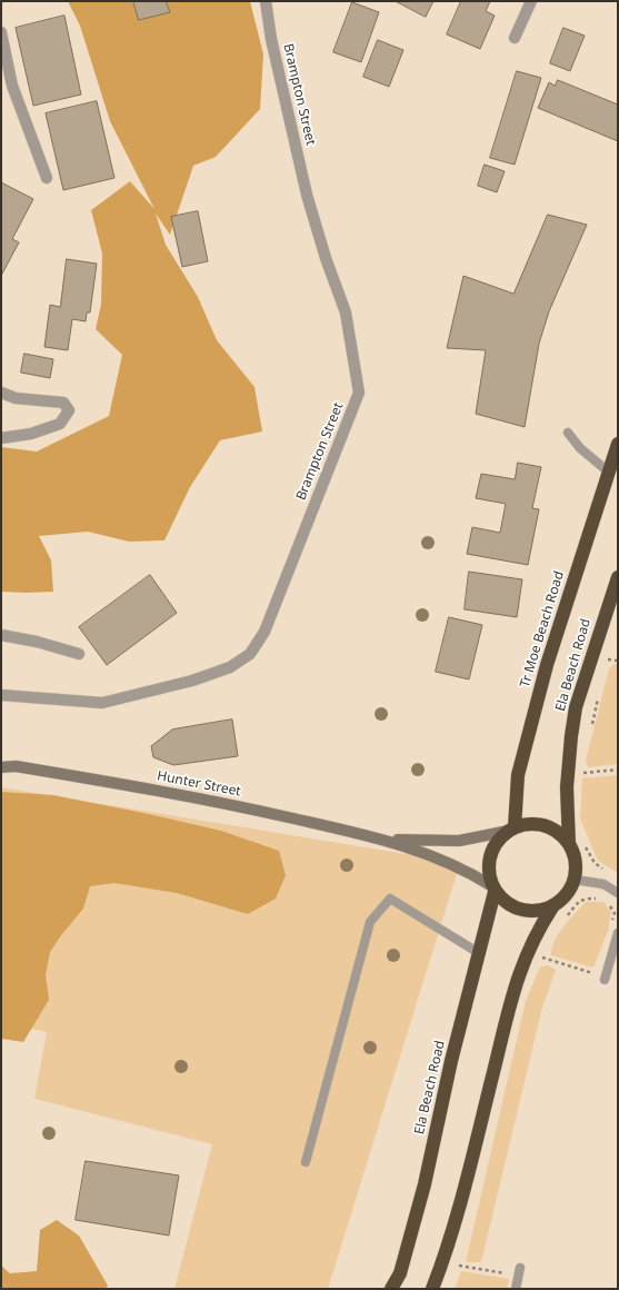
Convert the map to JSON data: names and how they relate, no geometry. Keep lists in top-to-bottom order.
{
  "streets": {
    "highway": ["Tr Moe Beach Road", "Ela Beach Road"],
    "street": ["Brampton Street", "Hunter Street"]
  },
  "crossings": [
    ["Tr Moe Beach Road", "Ela Beach Road"],
    ["Tr Moe Beach Road", "Hunter Street"],
    ["Ela Beach Road", "Hunter Street"]
  ]
}
